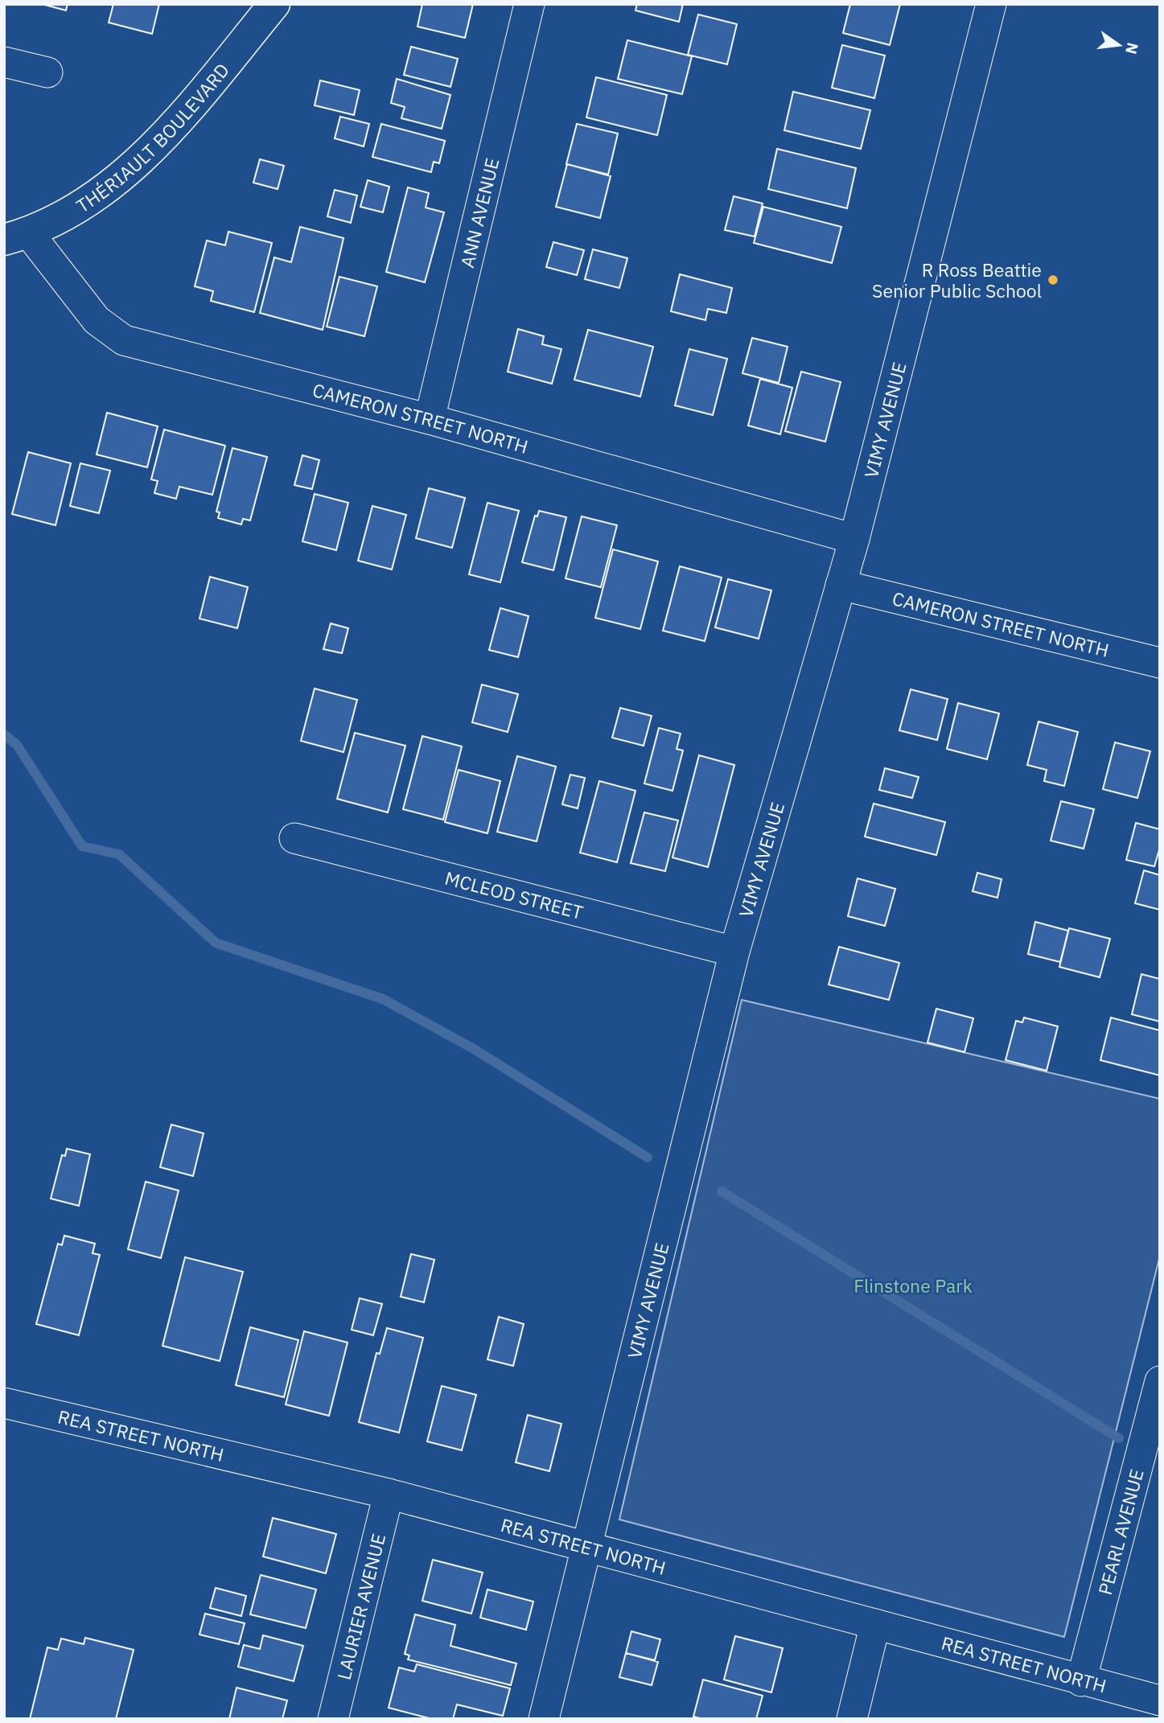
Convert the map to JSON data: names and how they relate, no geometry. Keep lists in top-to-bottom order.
{
  "streets": {
    "main road": ["THÉRIAULT BOULEVARD"],
    "street": [
      "ANN AVENUE",
      "CAMERON STREET NORTH",
      "VIMY AVENUE",
      "MCLEOD STREET",
      "REA STREET NORTH",
      "PEARL AVENUE",
      "LAURIER AVENUE"
    ]
  },
  "crossings": [
    ["THÉRIAULT BOULEVARD", "CAMERON STREET NORTH"],
    ["ANN AVENUE", "CAMERON STREET NORTH"],
    ["CAMERON STREET NORTH", "VIMY AVENUE"],
    ["VIMY AVENUE", "MCLEOD STREET"],
    ["VIMY AVENUE", "REA STREET NORTH"],
    ["REA STREET NORTH", "PEARL AVENUE"],
    ["REA STREET NORTH", "LAURIER AVENUE"]
  ],
  "parks": ["Flinstone Park"],
  "places": ["R Ross Beattie Senior Public School"],
  "north": "right"
}
